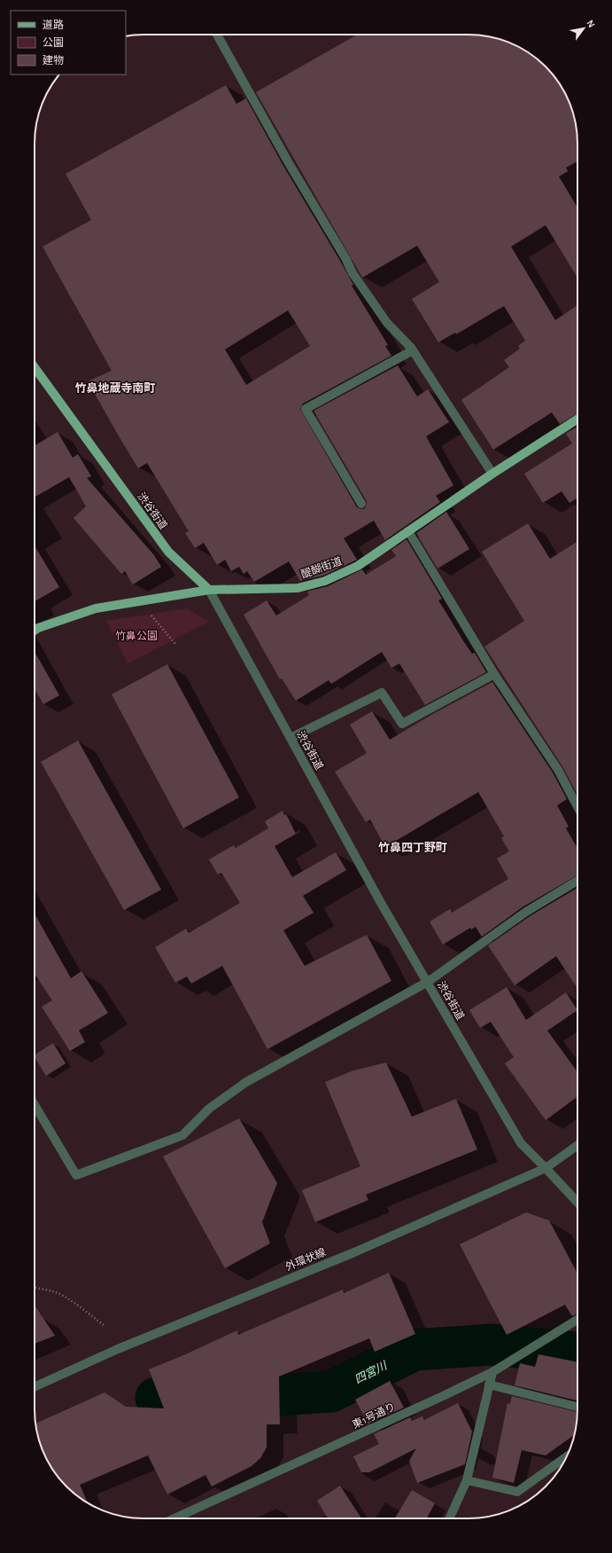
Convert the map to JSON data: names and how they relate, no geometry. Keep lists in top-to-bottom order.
{
  "streets": {
    "main road": ["渋谷街道", "醍醐街道"],
    "street": ["外環状線", "東1号通り"]
  },
  "crossings": [
    ["渋谷街道", "醍醐街道"],
    ["渋谷街道", "外環状線"]
  ],
  "districts": ["竹鼻地蔵寺南町", "竹鼻四丁野町"],
  "water": ["四宮川"],
  "parks": ["竹鼻公園"],
  "legend": ["道路", "公園", "建物"],
  "north": "top right"
}
